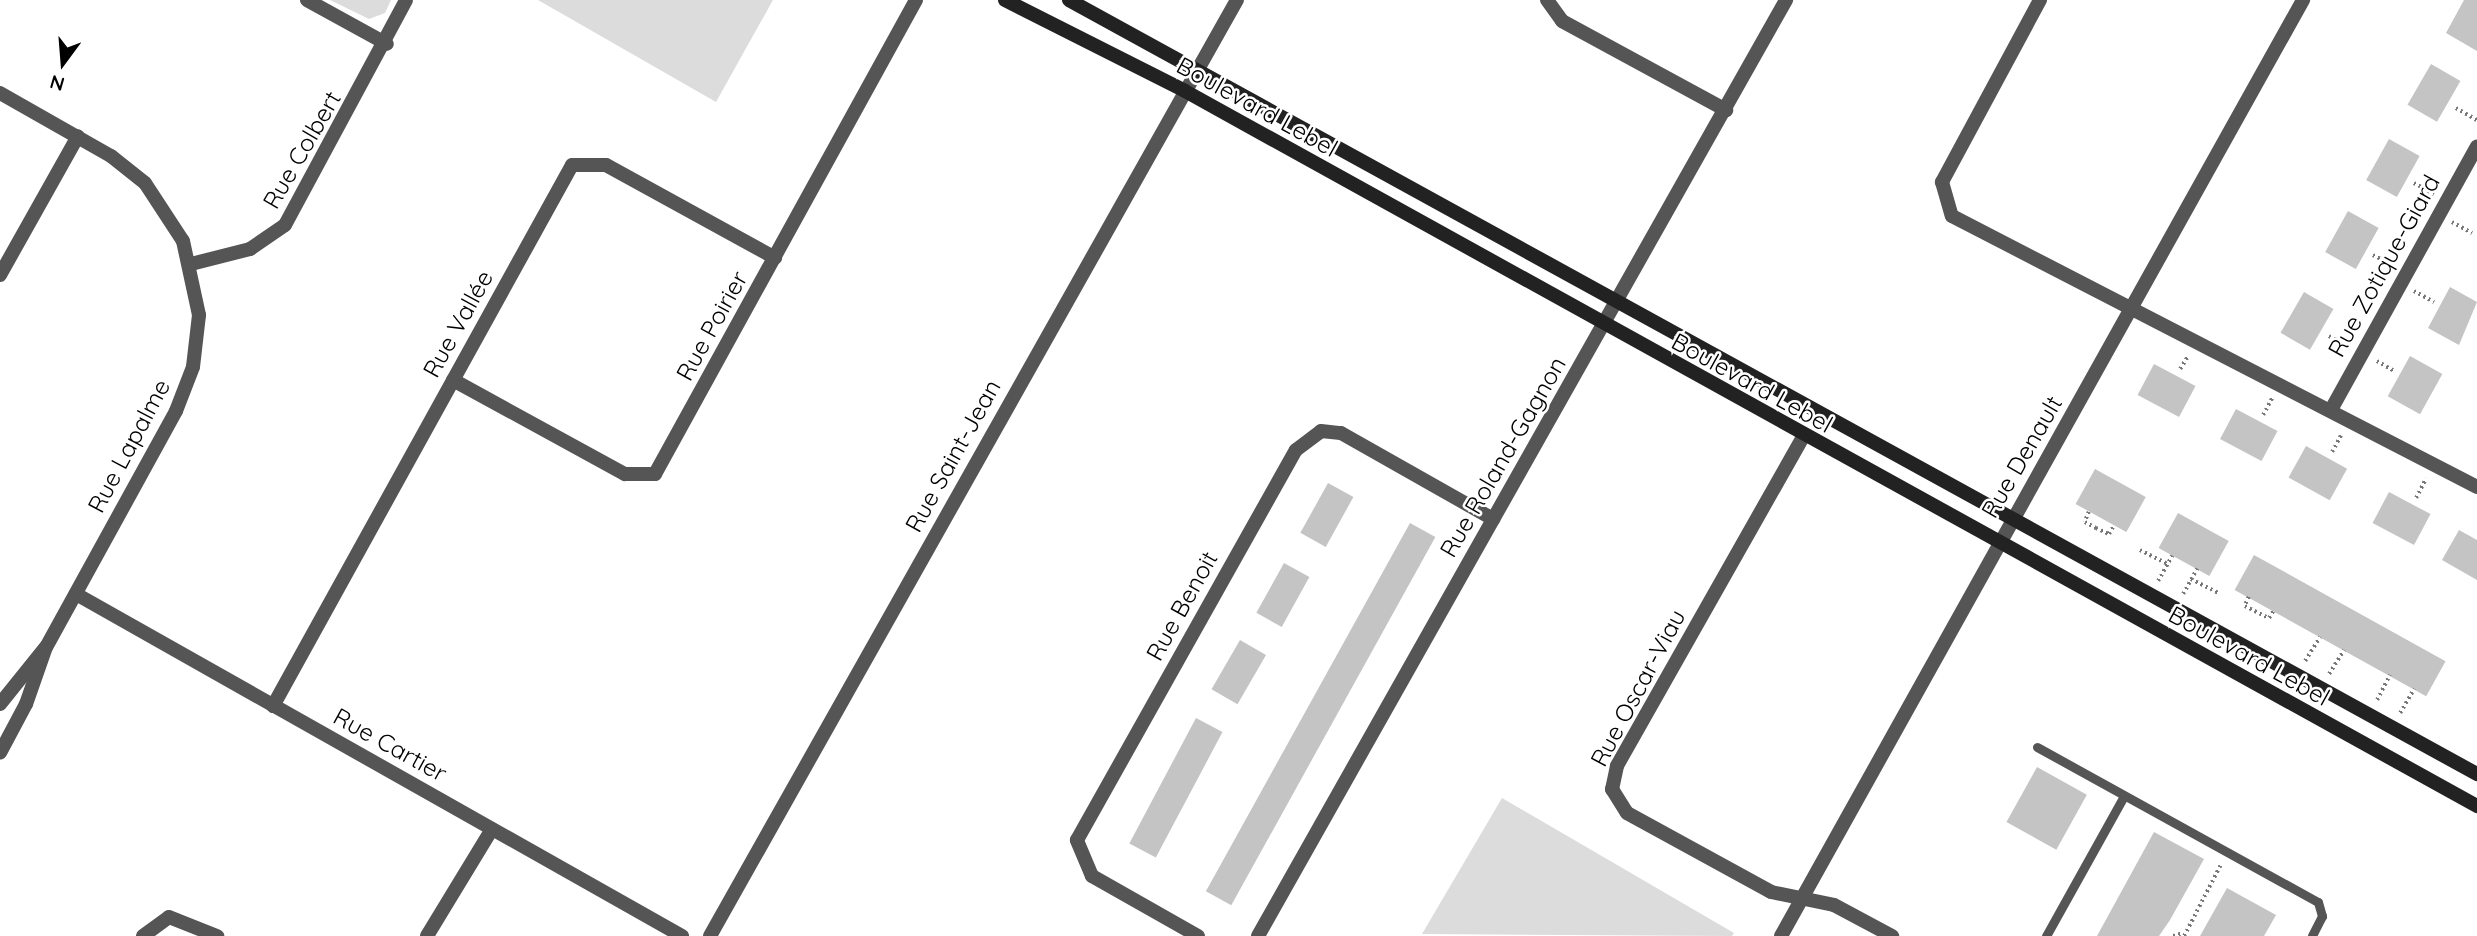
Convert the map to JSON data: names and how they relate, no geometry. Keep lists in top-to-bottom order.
{
  "streets": {
    "street": [
      "Boulevard Lebel",
      "Rue Colbert",
      "Rue Zotique-Giard",
      "Rue Vallée",
      "Rue Poirier",
      "Rue Lapalme",
      "Rue Saint-Jean",
      "Rue Roland-Gagnon",
      "Rue Denault",
      "Rue Benoit",
      "Rue Oscar-Viau",
      "Rue Cartier"
    ]
  },
  "crossings": [
    ["Boulevard Lebel", "Rue Saint-Jean"],
    ["Boulevard Lebel", "Rue Roland-Gagnon"],
    ["Boulevard Lebel", "Rue Denault"],
    ["Boulevard Lebel", "Rue Oscar-Viau"],
    ["Rue Colbert", "Rue Lapalme"],
    ["Rue Vallée", "Rue Poirier"],
    ["Rue Vallée", "Rue Cartier"],
    ["Rue Lapalme", "Rue Cartier"],
    ["Rue Roland-Gagnon", "Rue Benoit"],
    ["Rue Denault", "Rue Oscar-Viau"]
  ],
  "north": "bottom"
}
